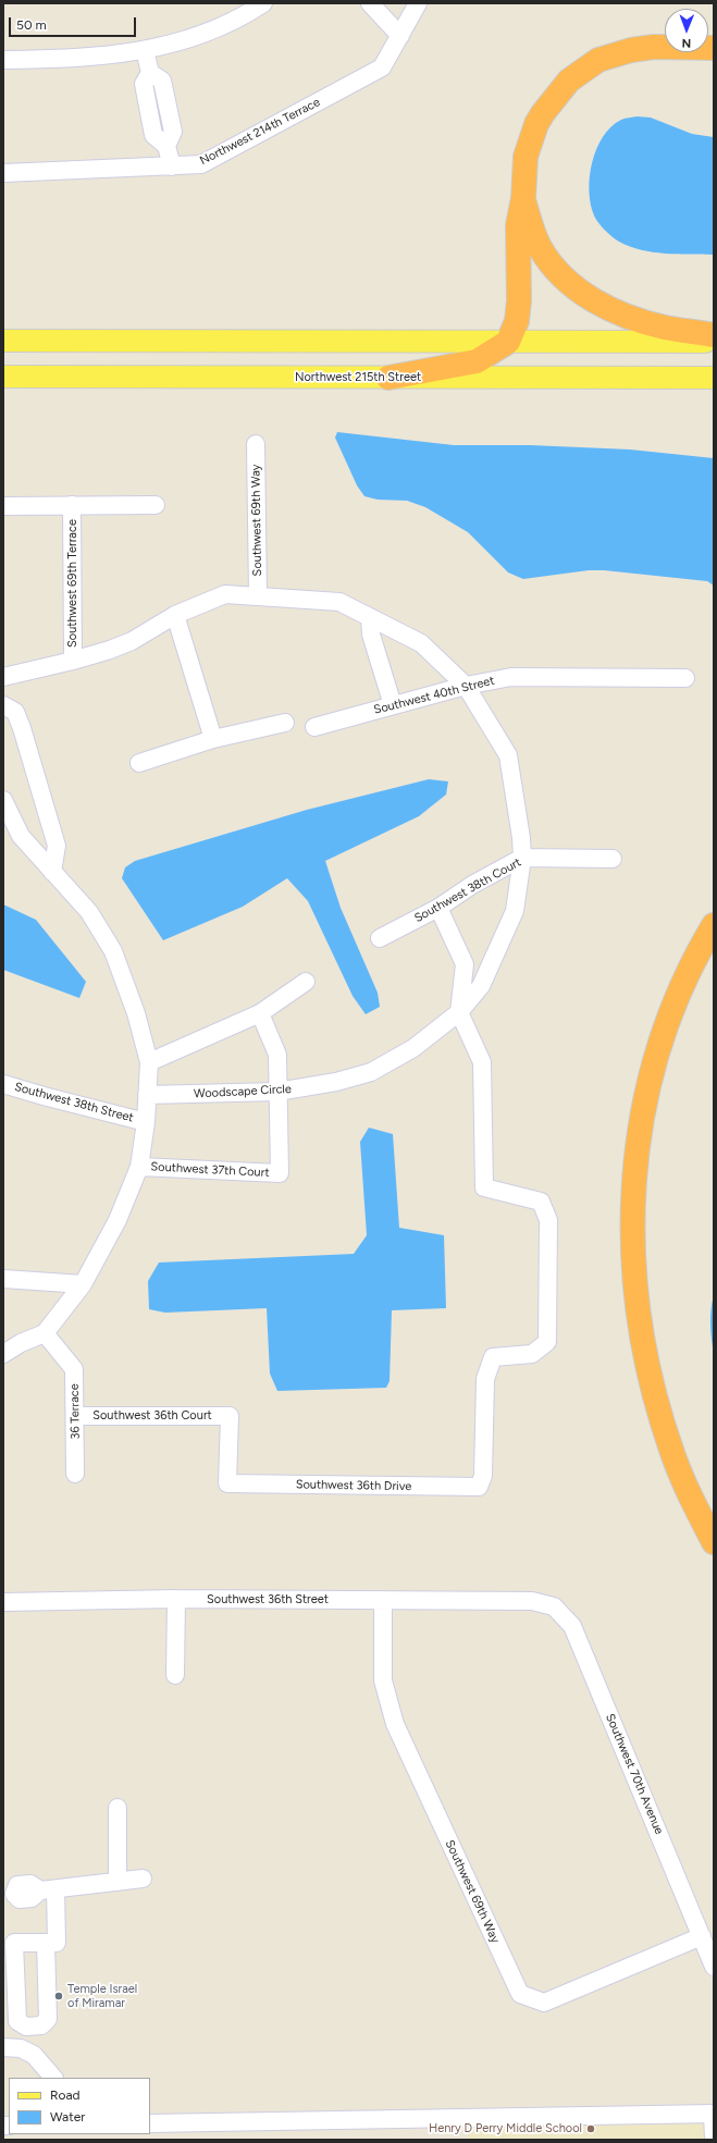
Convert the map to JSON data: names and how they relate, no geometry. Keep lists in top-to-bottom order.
{
  "streets": {
    "main road": ["Northwest 215th Street"],
    "street": [
      "Northwest 214th Terrace",
      "Southwest 69th Way",
      "Southwest 69th Terrace",
      "Southwest 40th Street",
      "Southwest 38th Court",
      "Woodscape Circle",
      "Southwest 38th Street",
      "Southwest 37th Court",
      "36 Terrace",
      "Southwest 36th Court",
      "Southwest 36th Drive",
      "Southwest 36th Street",
      "Southwest 70th Avenue"
    ]
  },
  "crossings": [
    ["Southwest 69th Way", "Woodscape Circle"],
    ["Southwest 69th Way", "Southwest 36th Street"],
    ["Southwest 69th Way", "Southwest 70th Avenue"],
    ["Southwest 69th Terrace", "Woodscape Circle"],
    ["Southwest 40th Street", "Woodscape Circle"],
    ["Southwest 38th Court", "Woodscape Circle"],
    ["Woodscape Circle", "Southwest 37th Court"],
    ["Woodscape Circle", "Southwest 36th Drive"],
    ["36 Terrace", "Southwest 36th Court"],
    ["Southwest 36th Court", "Southwest 36th Drive"],
    ["Southwest 36th Street", "Southwest 70th Avenue"]
  ],
  "places": ["Temple Israel of Miramar", "Henry D Perry Middle School"],
  "legend": ["Road", "Water"],
  "scale_bar": "50 m",
  "north": "bottom"
}
